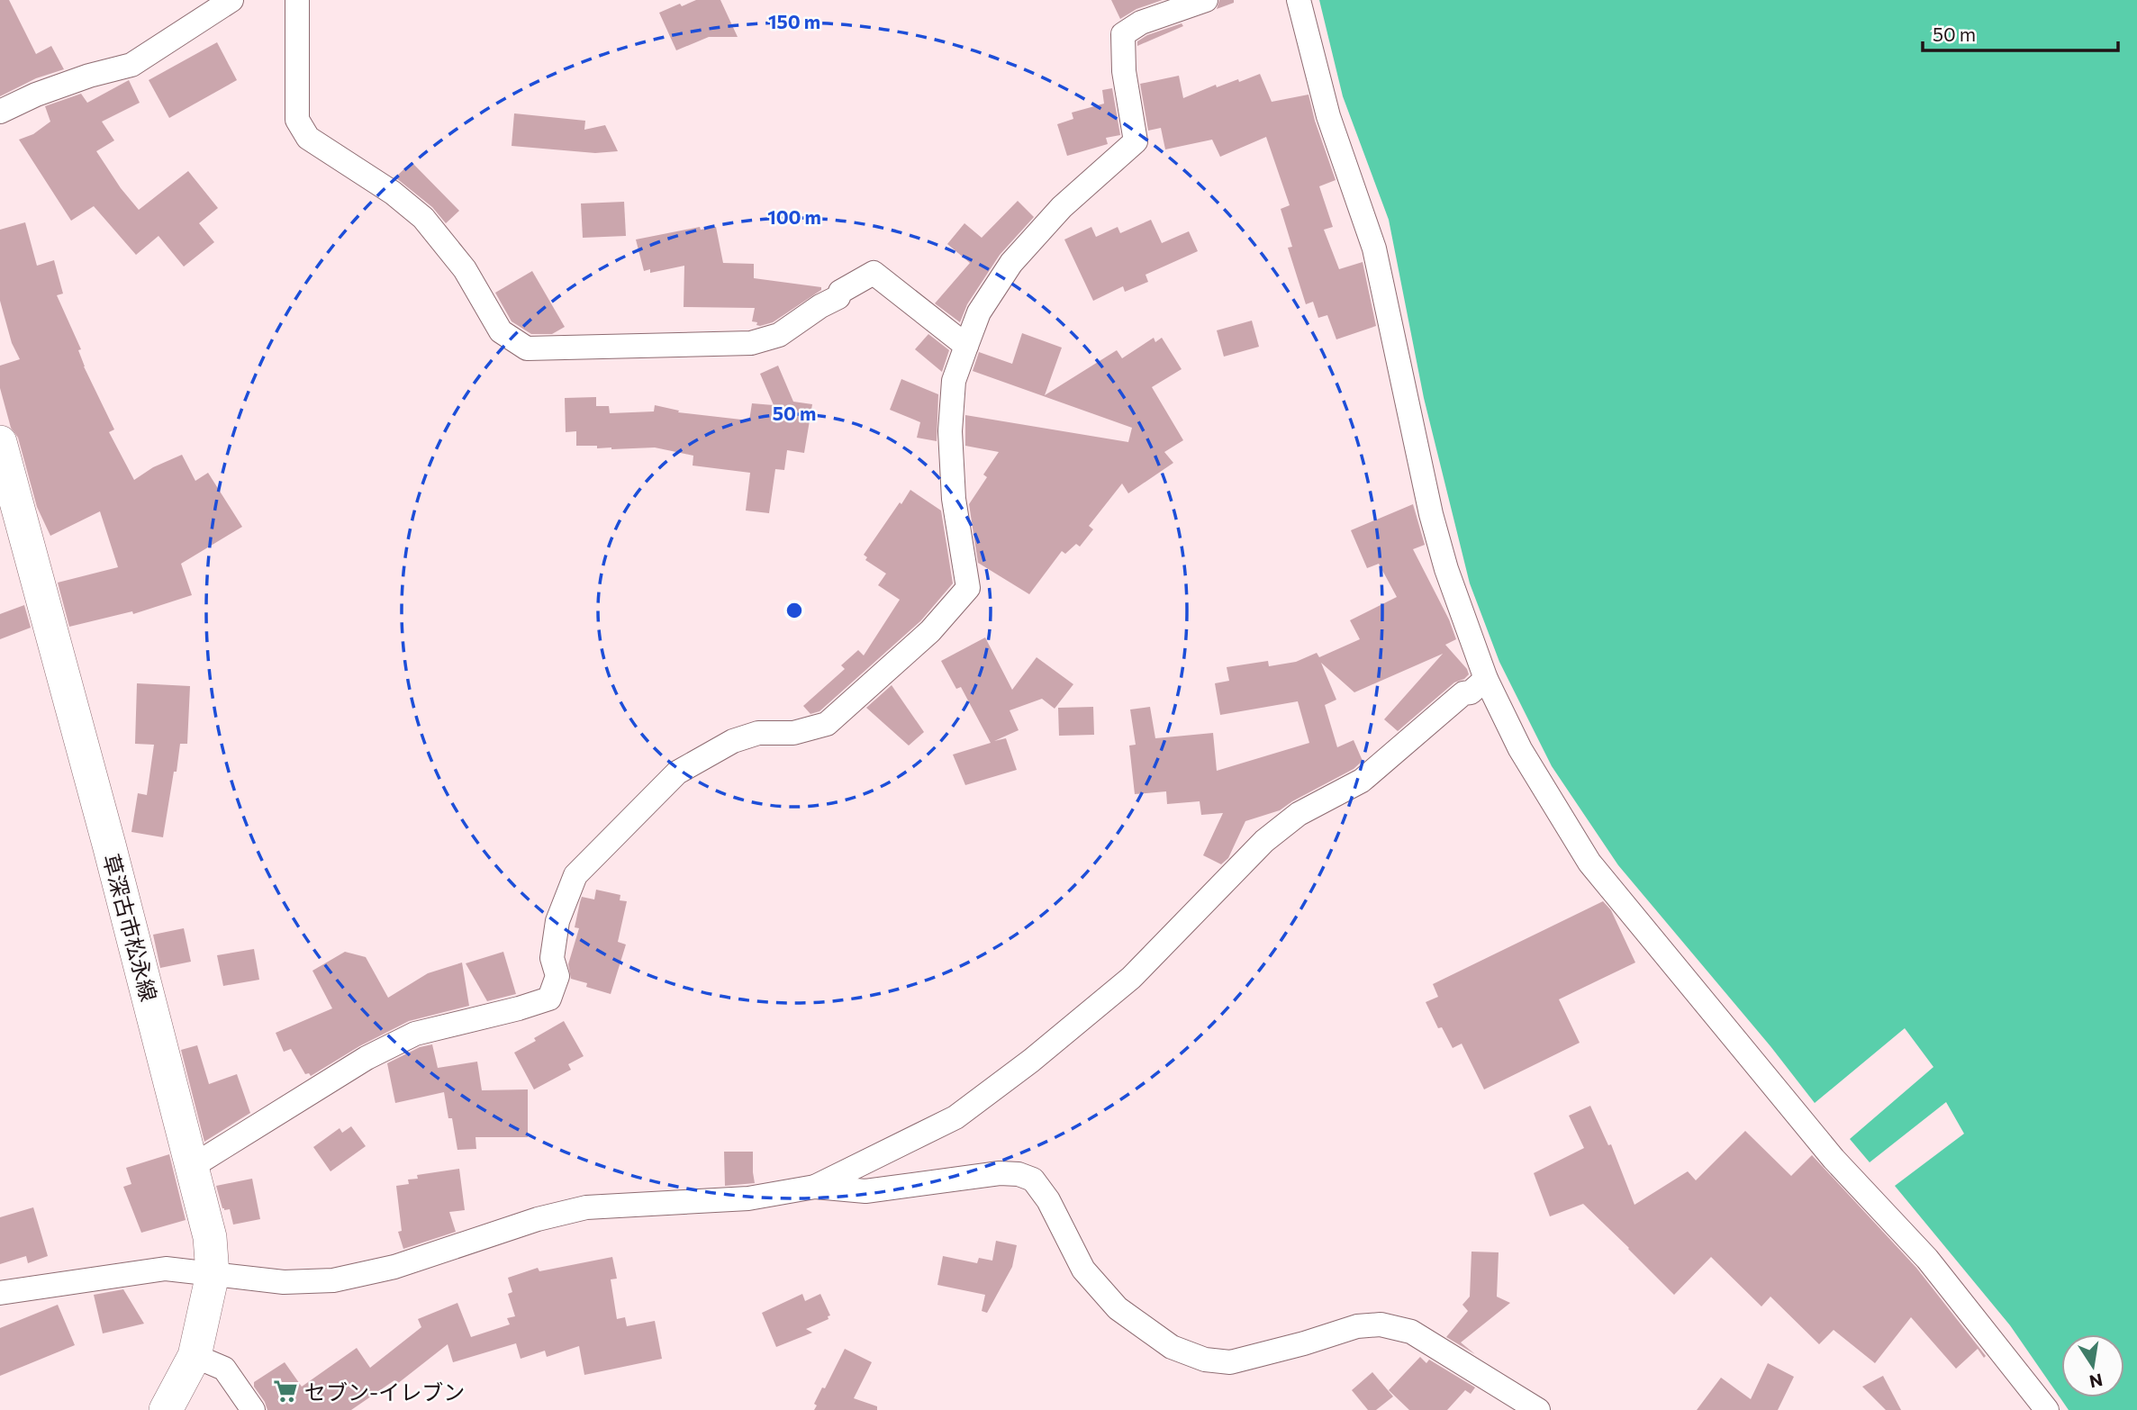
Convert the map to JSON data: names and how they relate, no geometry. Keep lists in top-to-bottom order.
{
  "streets": {
    "main road": ["草深古市松永線"]
  },
  "places": {
    "supermarket": ["セブン-イレブン"]
  },
  "scale_bar": "50 m",
  "north": "bottom",
  "rings": ["150 m", "100 m", "50 m"]
}
